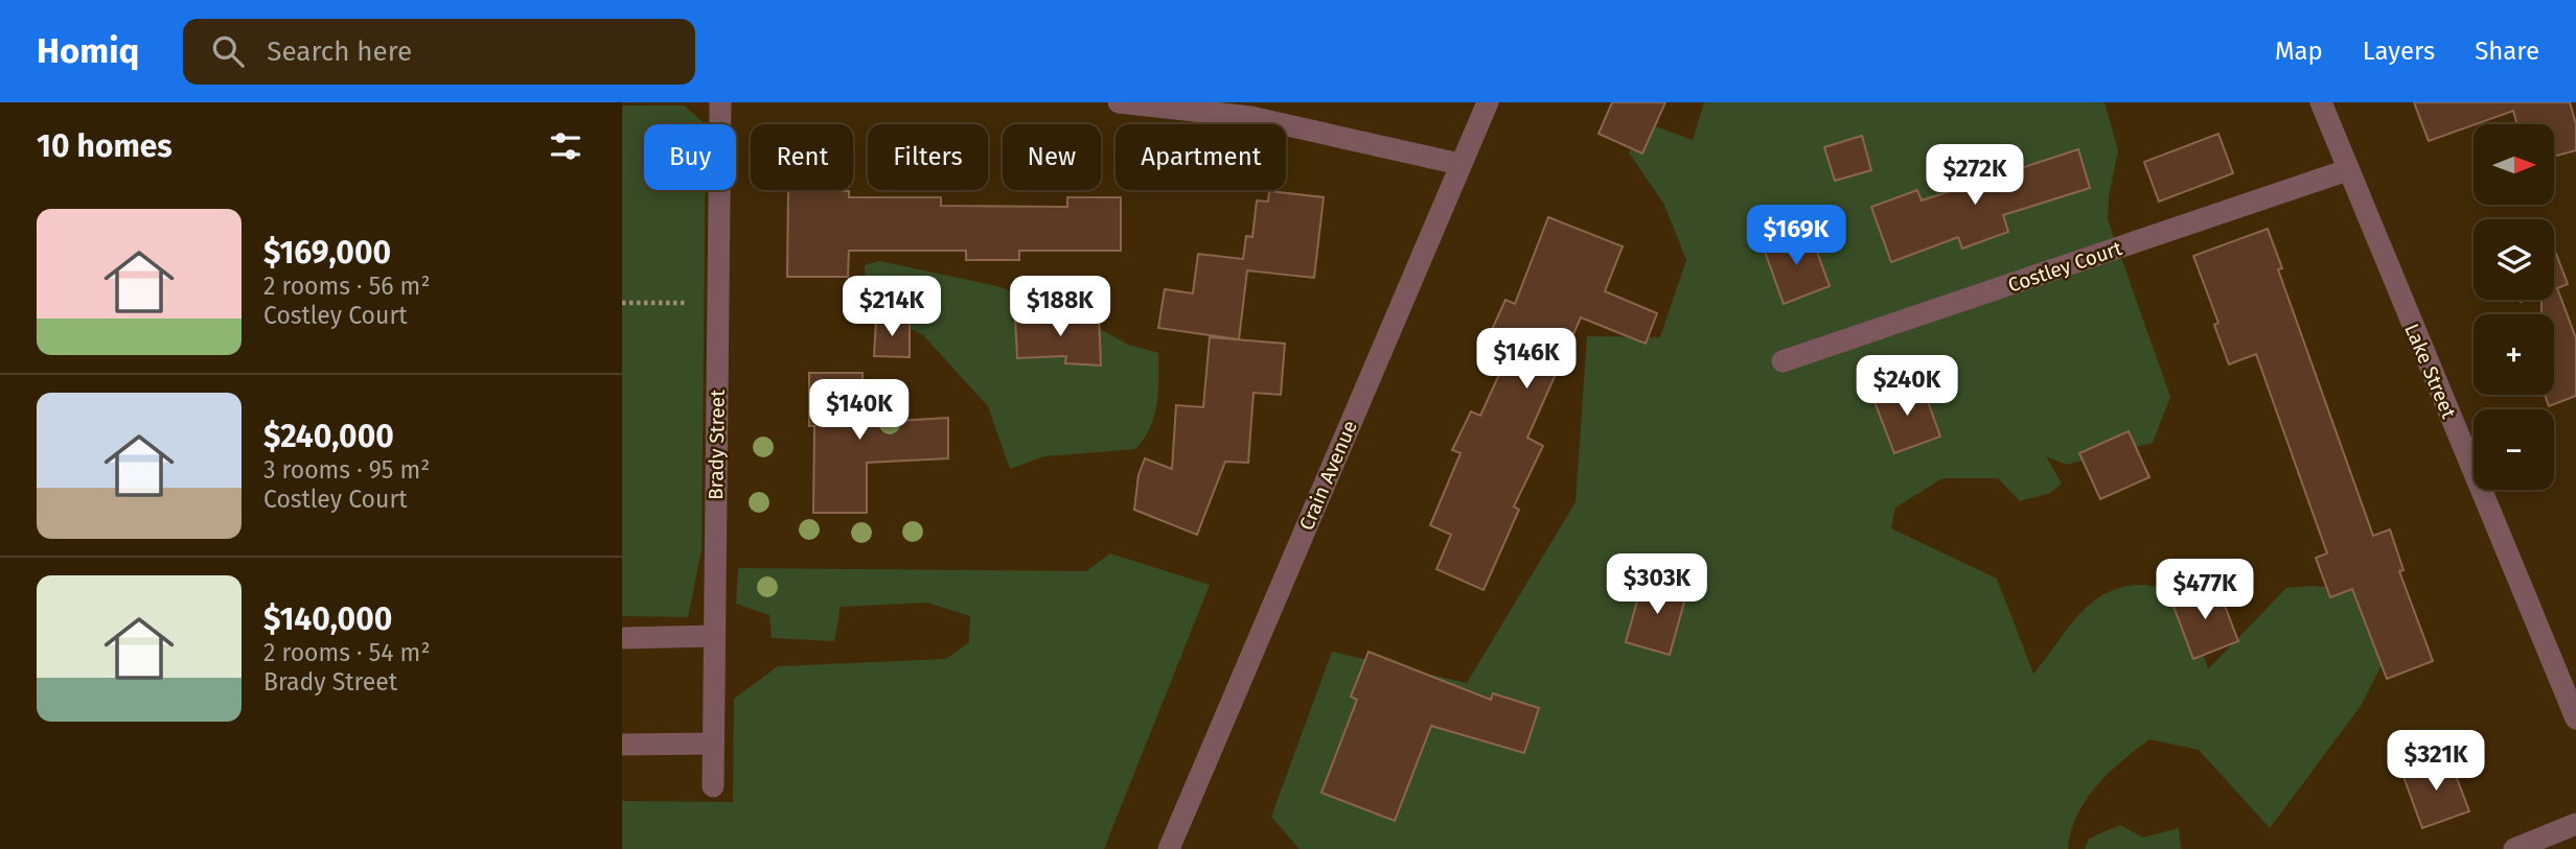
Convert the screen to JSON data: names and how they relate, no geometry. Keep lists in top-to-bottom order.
{
  "streets": {
    "street": [
      "Costley Court",
      "Lake Street",
      "Brady Street",
      "Crain Avenue"
    ]
  },
  "crossings": [
    ["Costley Court", "Lake Street"]
  ],
  "north": "right",
  "page": {
    "header": "Homiq",
    "search": "Search here",
    "nav": ["Map", "Layers", "Share"],
    "heading": "10 homes",
    "map_buttons": ["+", "−"],
    "chip": [
      "Buy",
      "Rent",
      "Filters",
      "New",
      "Apartment"
    ],
    "price": [
      "$272K",
      "$169K",
      "$214K",
      "$188K",
      "$146K",
      "$240K",
      "$140K",
      "$303K",
      "$477K",
      "$321K"
    ],
    "list": [
      {
        "name": "$169,000",
        "note": "2 rooms · 56 m² · Costley Court"
      },
      {
        "name": "$240,000",
        "note": "3 rooms · 95 m² · Costley Court"
      },
      {
        "name": "$140,000",
        "note": "2 rooms · 54 m² · Brady Street"
      }
    ]
  }
}
